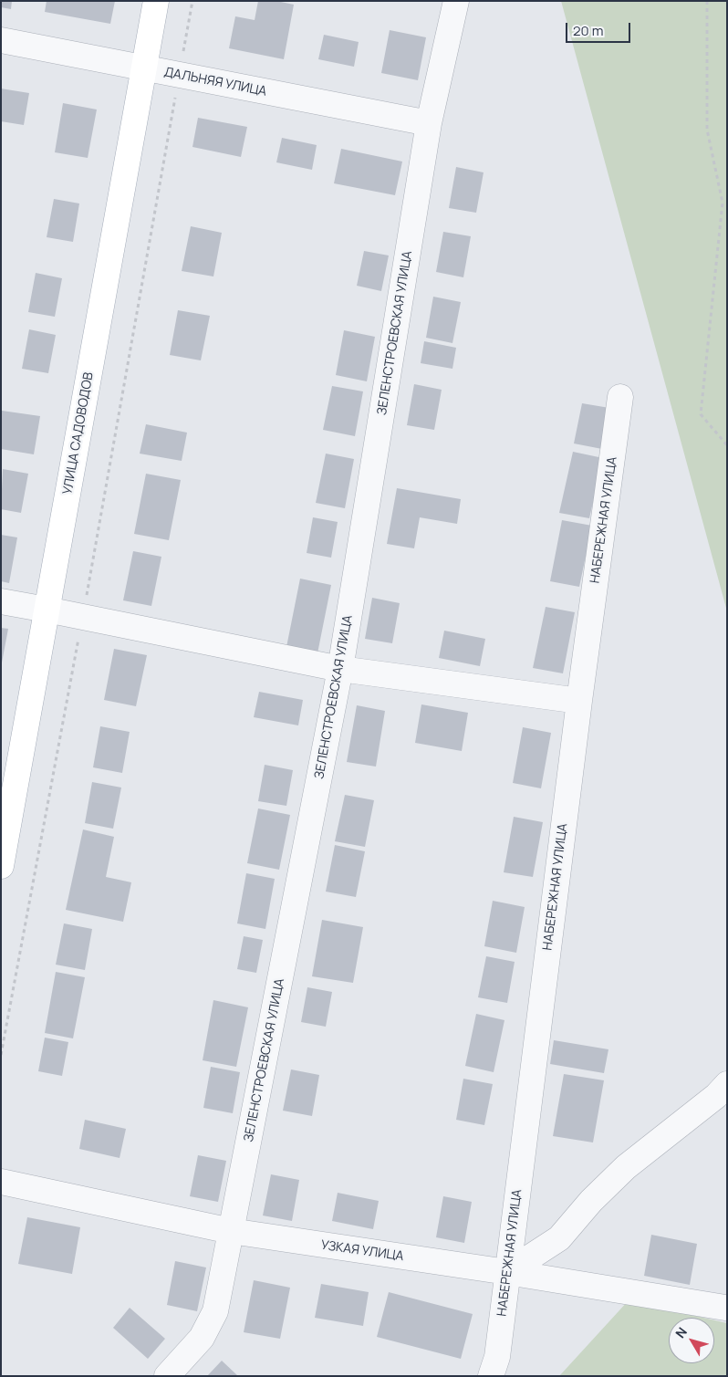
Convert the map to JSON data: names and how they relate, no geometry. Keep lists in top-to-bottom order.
{
  "streets": {
    "main road": ["УЛИЦА САДОВОДОВ"],
    "street": [
      "ДАЛЬНЯЯ УЛИЦА",
      "ЗЕЛЕНСТРОЕВСКАЯ УЛИЦА",
      "НАБЕРЕЖНАЯ УЛИЦА",
      "УЗКАЯ УЛИЦА"
    ]
  },
  "crossings": [
    ["ДАЛЬНЯЯ УЛИЦА", "ЗЕЛЕНСТРОЕВСКАЯ УЛИЦА"],
    ["ДАЛЬНЯЯ УЛИЦА", "УЛИЦА САДОВОДОВ"],
    ["ЗЕЛЕНСТРОЕВСКАЯ УЛИЦА", "УЗКАЯ УЛИЦА"],
    ["НАБЕРЕЖНАЯ УЛИЦА", "УЗКАЯ УЛИЦА"]
  ],
  "scale_bar": "20 m",
  "north": "top left"
}
